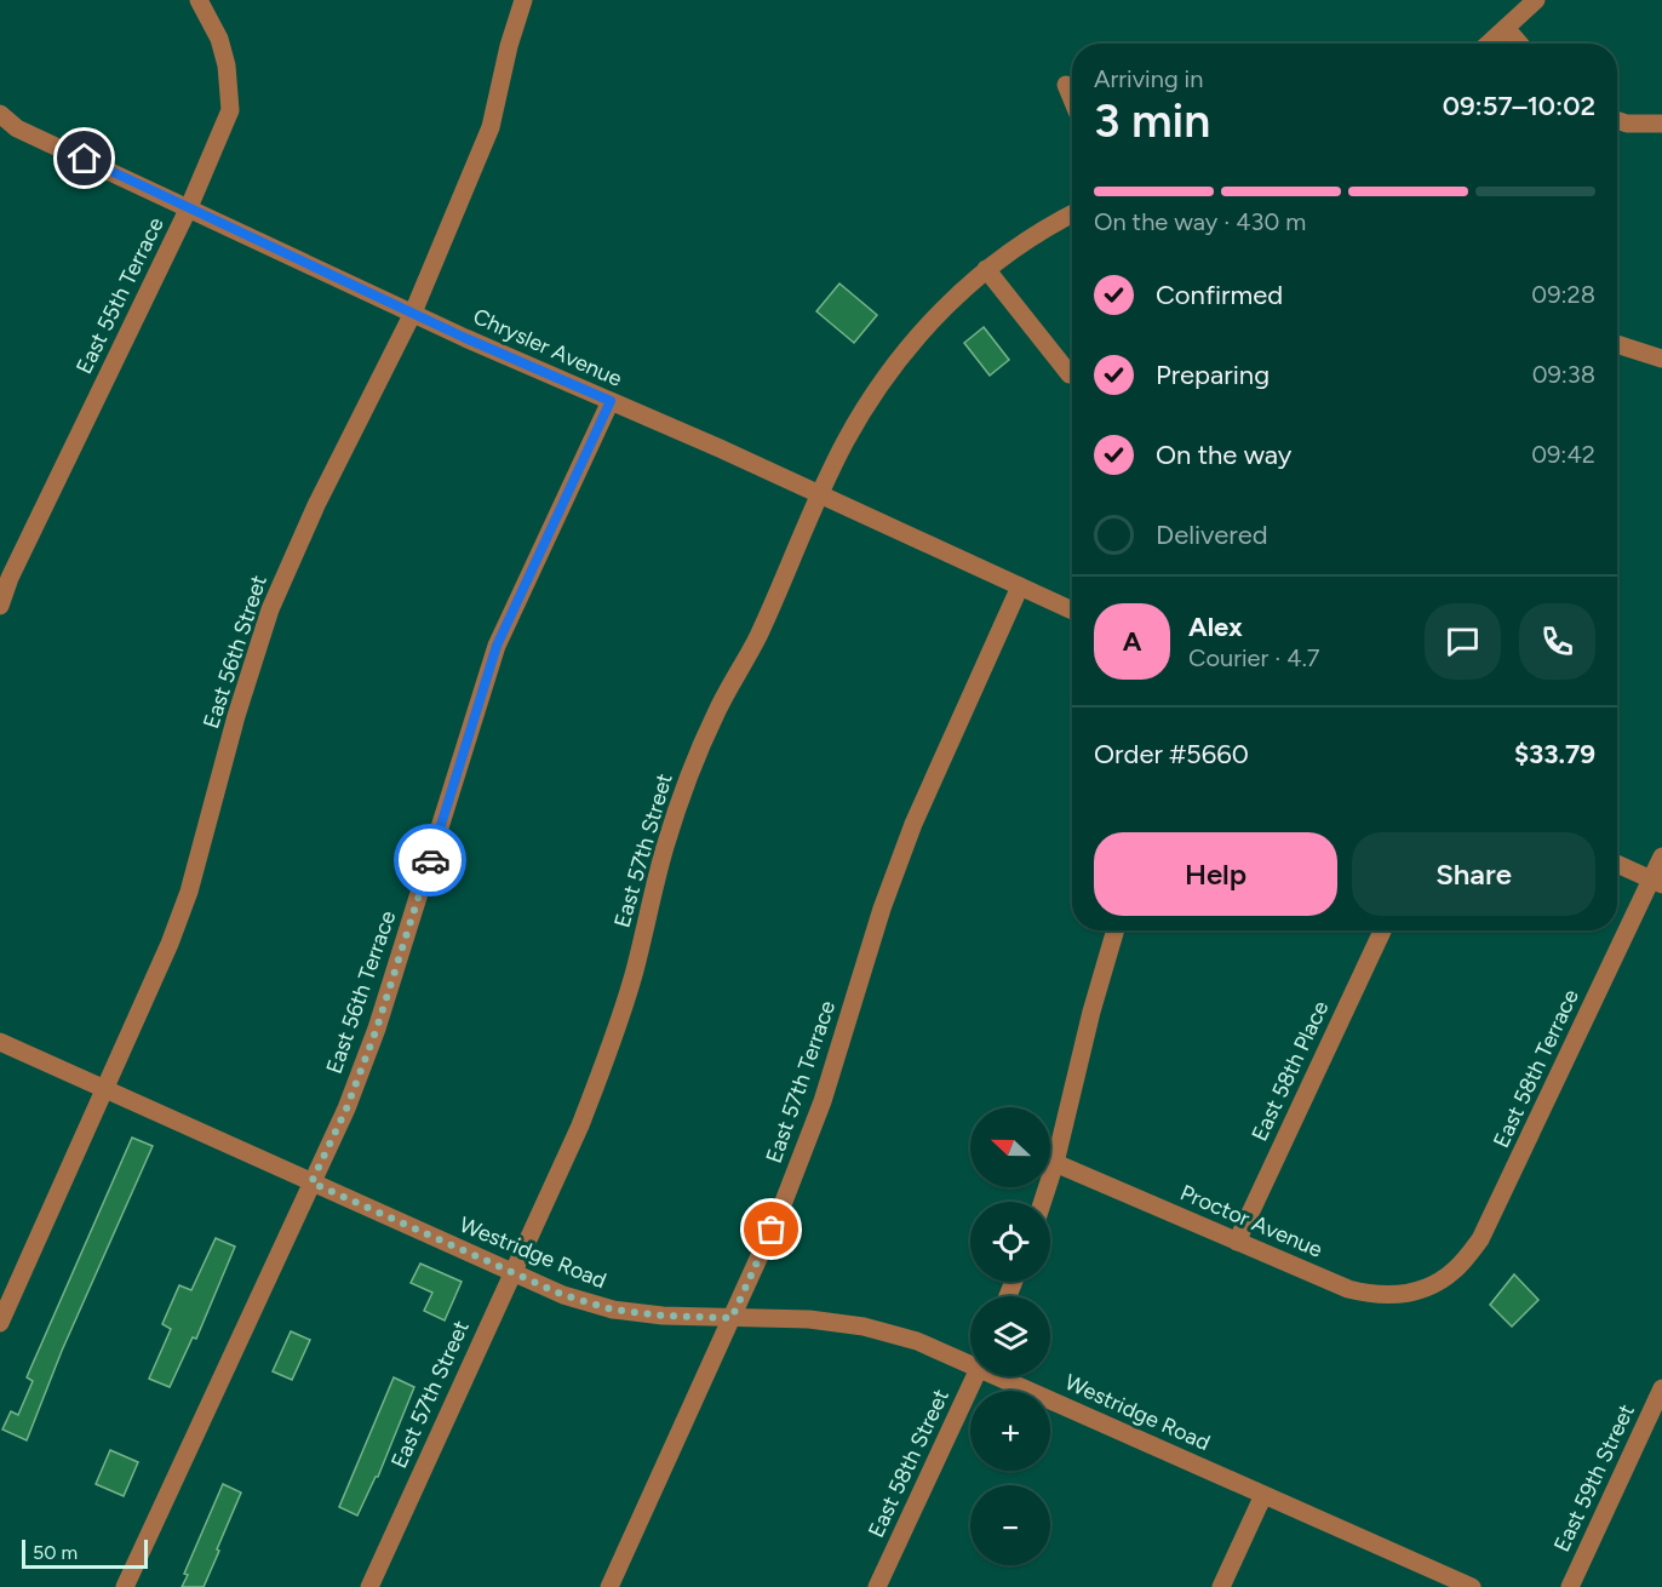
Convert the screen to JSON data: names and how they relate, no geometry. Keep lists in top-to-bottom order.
{
  "streets": {
    "street": [
      "East 55th Terrace",
      "Chrysler Avenue",
      "East 56th Street",
      "East 57th Street",
      "East 56th Terrace",
      "East 58th Terrace",
      "East 58th Place",
      "East 57th Terrace",
      "Proctor Avenue",
      "Westridge Road",
      "East 58th Street",
      "East 59th Street"
    ]
  },
  "crossings": [
    ["East 55th Terrace", "Chrysler Avenue"],
    ["Chrysler Avenue", "East 56th Street"],
    ["Chrysler Avenue", "East 57th Street"],
    ["Chrysler Avenue", "East 56th Terrace"],
    ["Chrysler Avenue", "East 57th Terrace"],
    ["East 56th Street", "Westridge Road"],
    ["East 57th Street", "Westridge Road"],
    ["East 56th Terrace", "Westridge Road"],
    ["East 58th Terrace", "Proctor Avenue"],
    ["East 58th Place", "Proctor Avenue"],
    ["East 57th Terrace", "Westridge Road"]
  ],
  "scale_bar": "50 m",
  "north": "left",
  "page": {
    "heading": ["3 min", "Arriving in", "09:57–10:02"],
    "panel": [
      "Alex",
      "Courier · 4.7",
      "Order #5660",
      "$33.79"
    ],
    "bar": "On the way · 430 m",
    "list": [
      ["Confirmed", "09:28"],
      ["Preparing", "09:38"],
      ["On the way", "09:42"],
      "Delivered"
    ],
    "round": "A",
    "buttons": ["Help", "Share"],
    "map_buttons": ["+", "−"],
    "scale": "50 m"
  }
}
